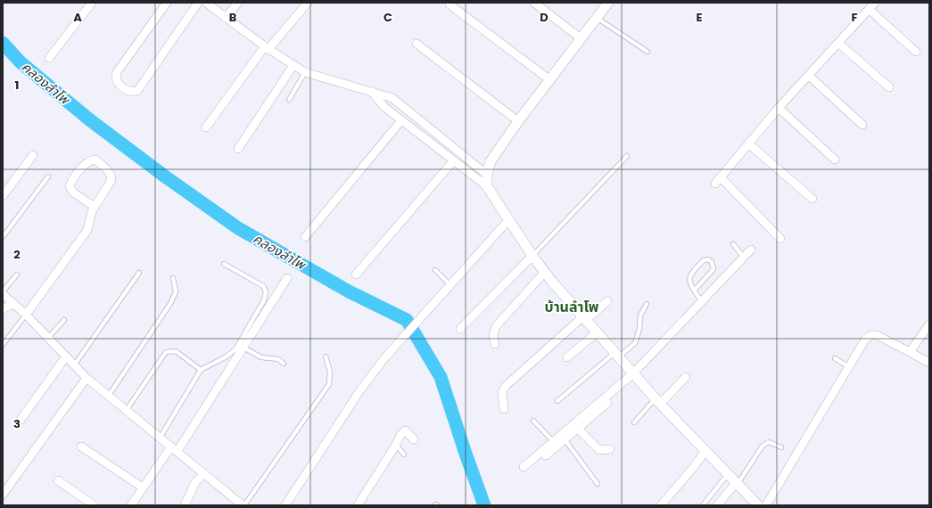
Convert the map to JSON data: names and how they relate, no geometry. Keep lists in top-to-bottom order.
{
  "districts": ["บ้านลำโพ"],
  "water": ["คลองลำโพ"],
  "grid": {
    "columns": [
      "A",
      "B",
      "C",
      "D",
      "E",
      "F"
    ],
    "rows": ["1", "2", "3"]
  }
}
